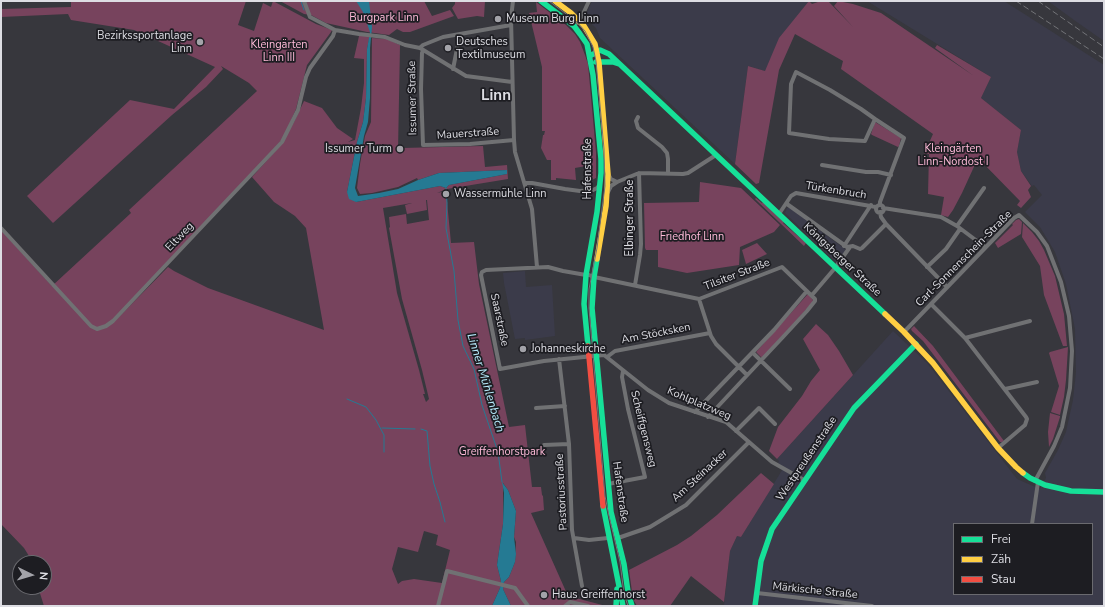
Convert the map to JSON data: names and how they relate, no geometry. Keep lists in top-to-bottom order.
{
  "streets": {
    "main road": ["Hafenstraße", "Königsberger Straße", "Westpreußenstraße"],
    "street": [
      "Issumer Straße",
      "Mauerstraße",
      "Türkenbruch",
      "Elbinger Straße",
      "Eltweg",
      "Carl-Sonnenschein-Straße",
      "Tilsiter Straße",
      "Saarstraße",
      "Am Stöcksken",
      "Kohlplatzweg",
      "Scheiffgensweg",
      "Am Steinacker",
      "Pastoriusstraße",
      "Märkische Straße"
    ]
  },
  "crossings": [
    ["Issumer Straße", "Mauerstraße"],
    ["Hafenstraße", "Königsberger Straße"],
    ["Hafenstraße", "Tilsiter Straße"],
    ["Hafenstraße", "Scheiffgensweg"],
    ["Hafenstraße", "Am Steinacker"],
    ["Hafenstraße", "Pastoriusstraße"],
    ["Türkenbruch", "Carl-Sonnenschein-Straße"],
    ["Türkenbruch", "Königsberger Straße"],
    ["Elbinger Straße", "Tilsiter Straße"],
    ["Carl-Sonnenschein-Straße", "Königsberger Straße"],
    ["Königsberger Straße", "Westpreußenstraße"],
    ["Tilsiter Straße", "Saarstraße"],
    ["Saarstraße", "Pastoriusstraße"],
    ["Am Stöcksken", "Kohlplatzweg"],
    ["Kohlplatzweg", "Scheiffgensweg"],
    ["Kohlplatzweg", "Westpreußenstraße"],
    ["Kohlplatzweg", "Am Steinacker"],
    ["Westpreußenstraße", "Märkische Straße"]
  ],
  "districts": ["Linn"],
  "water": ["Linner Mühlenbach"],
  "parks": [
    "Burgpark Linn",
    "Kleingärten Linn III",
    "Kleingärten Linn-Nordost I",
    "Friedhof Linn",
    "Greiffenhorstpark"
  ],
  "places": [
    "Museum Burg Linn",
    "Bezirkssportanlage Linn",
    "Deutsches Textilmuseum",
    "Issumer Turm",
    "Wassermühle Linn",
    "Johanneskirche",
    "Haus Greiffenhorst"
  ],
  "legend": ["Frei", "Zäh", "Stau"],
  "north": "right"
}
